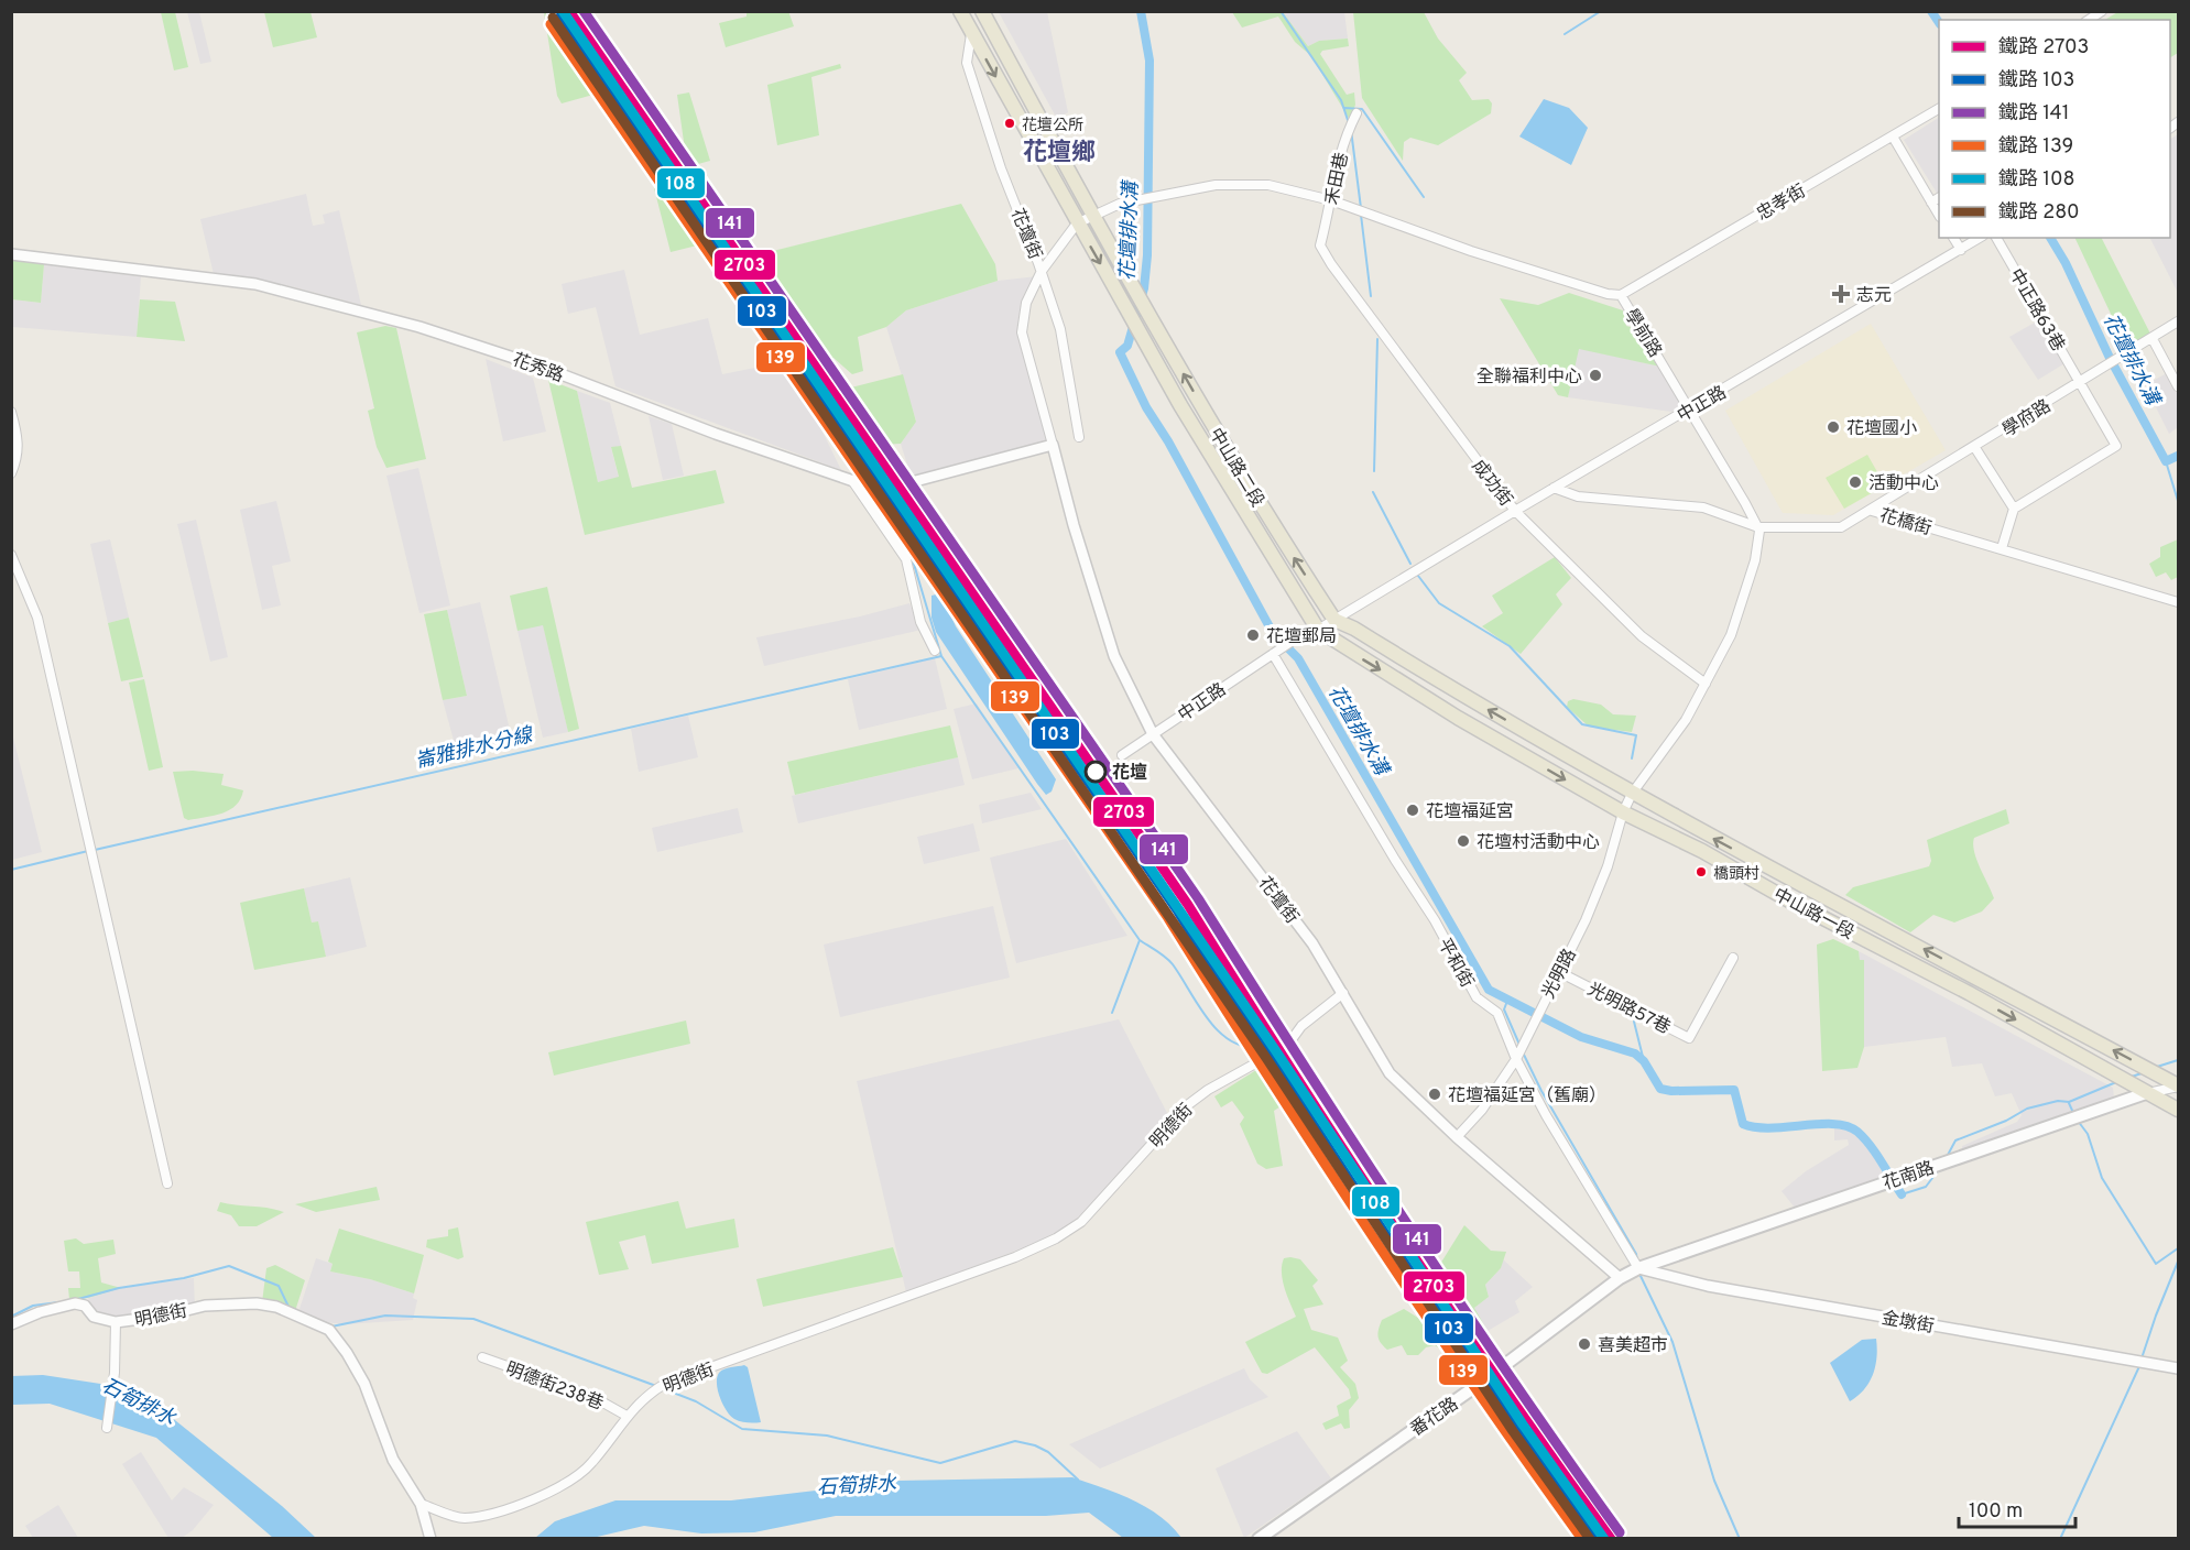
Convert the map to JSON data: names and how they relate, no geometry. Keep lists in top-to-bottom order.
{
  "streets": {
    "main road": [
      "中山路二段",
      "中山路一段",
      "花南路",
      "番花路"
    ],
    "street": [
      "禾田巷",
      "忠孝街",
      "花壇街",
      "中正路63巷",
      "學前路",
      "花秀路",
      "中正路",
      "學府路",
      "成功街",
      "花橋街",
      "平和街",
      "光明路",
      "光明路57巷",
      "明德街",
      "金墩街",
      "明德街238巷"
    ]
  },
  "crossings": [
    ["禾田巷", "學前路"],
    ["禾田巷", "成功街"],
    ["忠孝街", "學前路"],
    ["花壇街", "花秀路"],
    ["花壇街", "中正路"],
    ["花壇街", "光明路"],
    ["花壇街", "明德街"],
    ["花壇街", "番花路"],
    ["中正路63巷", "學府路"],
    ["學前路", "中正路"],
    ["學前路", "中山路二段"],
    ["學前路", "花橋街"],
    ["中正路", "中山路二段"],
    ["中正路", "成功街"],
    ["中正路", "花橋街"],
    ["中正路", "中山路一段"],
    ["中正路", "平和街"],
    ["學府路", "花橋街"],
    ["中山路二段", "中山路一段"],
    ["中山路一段", "光明路"],
    ["中山路一段", "花南路"],
    ["平和街", "光明路"],
    ["平和街", "花南路"],
    ["平和街", "金墩街"],
    ["平和街", "番花路"],
    ["光明路", "光明路57巷"],
    ["明德街", "明德街238巷"],
    ["花南路", "金墩街"],
    ["花南路", "番花路"],
    ["金墩街", "番花路"]
  ],
  "districts": ["花壇鄉"],
  "water": ["花壇排水溝", "崙雅排水分線", "石筍排水"],
  "places": {
    "other": [
      "花壇公所",
      "全聯福利中心",
      "花壇國小",
      "活動中心",
      "花壇郵局",
      "花壇",
      "花壇福延宮",
      "花壇村活動中心",
      "橋頭村",
      "花壇福延宮（舊廟）",
      "喜美超市"
    ],
    "health": ["志元"]
  },
  "lines": [
    "rail line 2703",
    "rail line 141",
    "rail line 108",
    "rail line 103",
    "rail line 280",
    "rail line 139"
  ],
  "legend": [
    "鐵路 2703",
    "鐵路 103",
    "鐵路 141",
    "鐵路 139",
    "鐵路 108",
    "鐵路 280"
  ],
  "scale_bar": "100 m"
}
